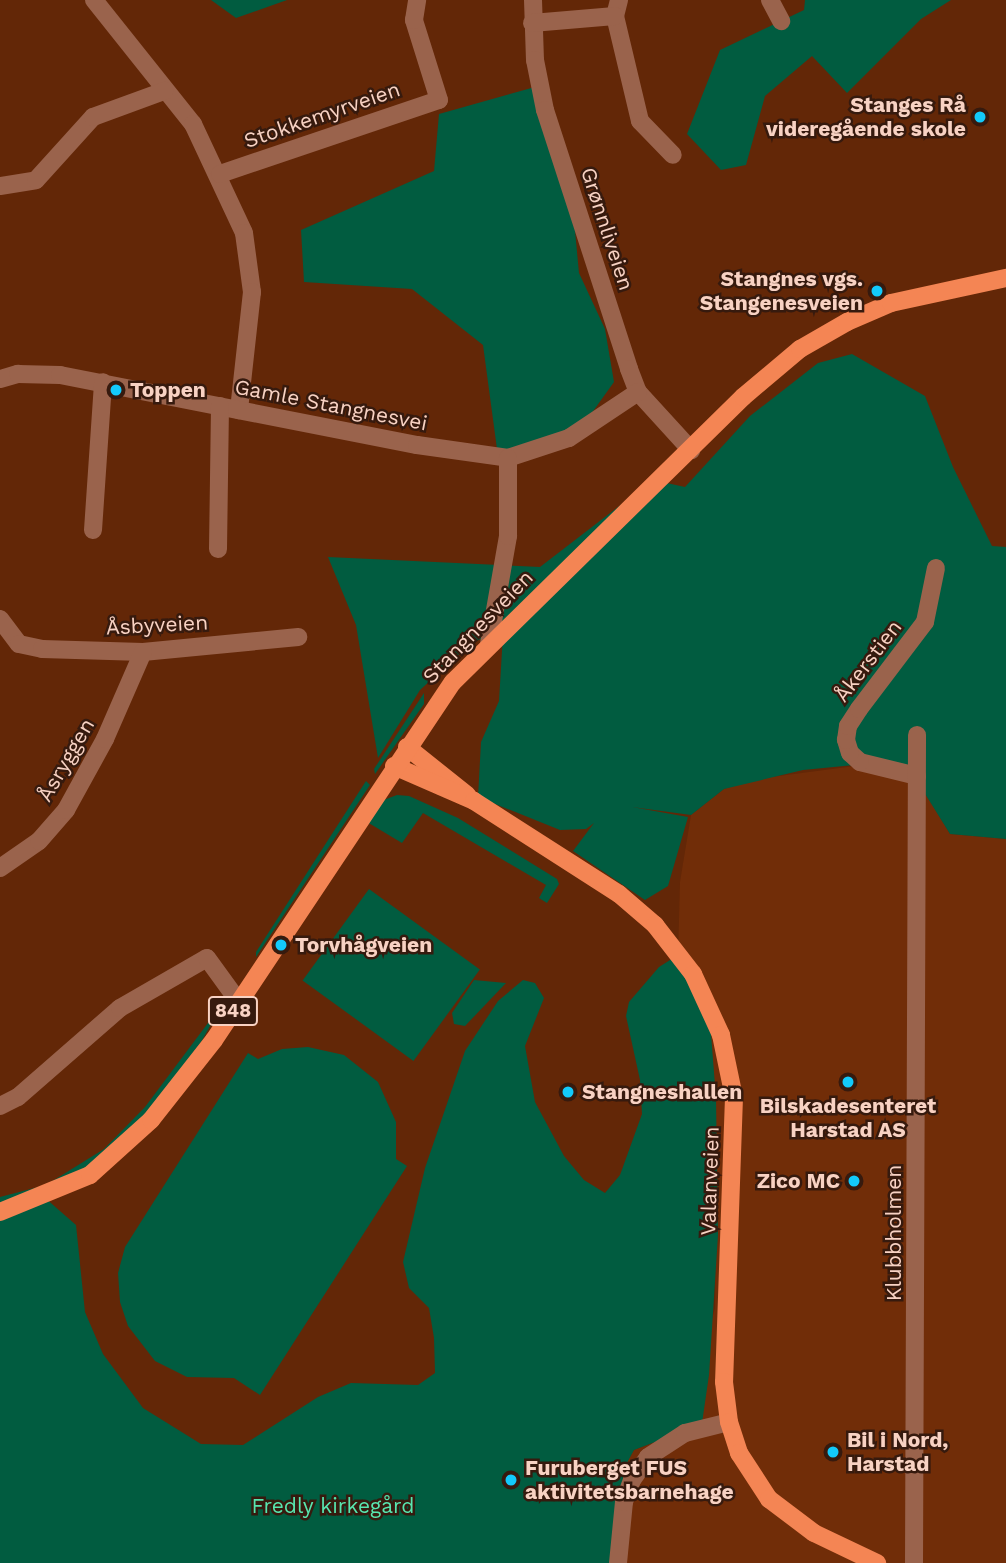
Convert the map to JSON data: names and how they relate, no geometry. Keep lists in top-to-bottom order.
{
  "streets": {
    "main road": ["Stangnesveien", "848", "Valanveien"],
    "street": [
      "Stokkemyrveien",
      "Grønnliveien",
      "Gamle Stangnesvei",
      "Åsbyveien",
      "Åkerstien",
      "Åsryggen",
      "Klubbholmen"
    ]
  },
  "crossings": [
    ["Grønnliveien", "Gamle Stangnesvei"],
    ["Grønnliveien", "Stangnesveien"],
    ["Åsbyveien", "Åsryggen"],
    ["Stangnesveien", "Valanveien"],
    ["Åkerstien", "Klubbholmen"]
  ],
  "parks": ["Fredly kirkegård"],
  "places": [
    "Stanges Rå videregående skole",
    "Stangnes vgs. Stangenesveien",
    "Toppen",
    "Torvhågveien",
    "Bilskadesenteret Harstad AS",
    "Stangneshallen",
    "Zico MC",
    "Bil i Nord, Harstad",
    "Furuberget FUS aktivitetsbarnehage"
  ]
}
